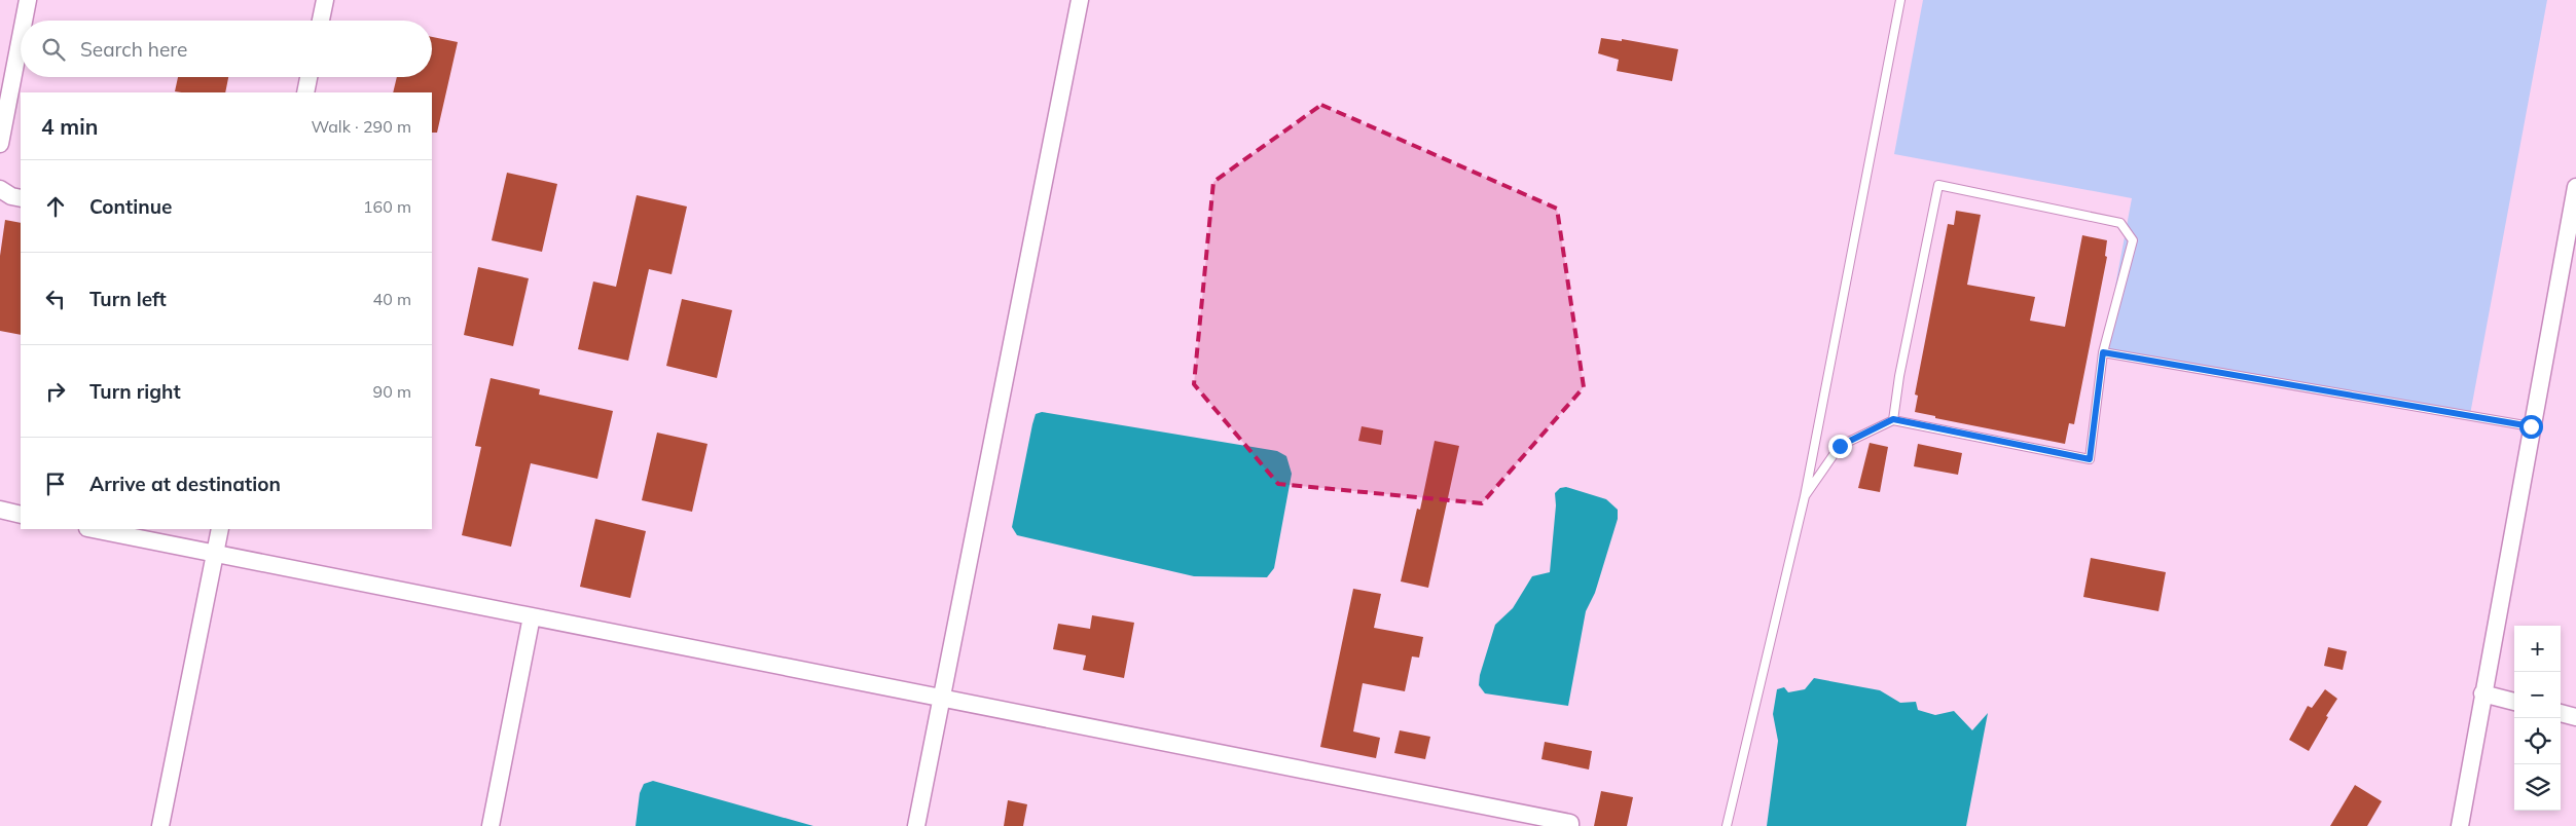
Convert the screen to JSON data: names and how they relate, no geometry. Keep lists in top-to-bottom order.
{
  "page": {
    "search": "Search here",
    "heading": ["4 min", "Walk · 290 m"],
    "list": [
      ["Continue", "160 m"],
      ["Turn left", "40 m"],
      ["Turn right", "90 m"],
      "Arrive at destination"
    ],
    "map_buttons": ["+", "−"]
  }
}
